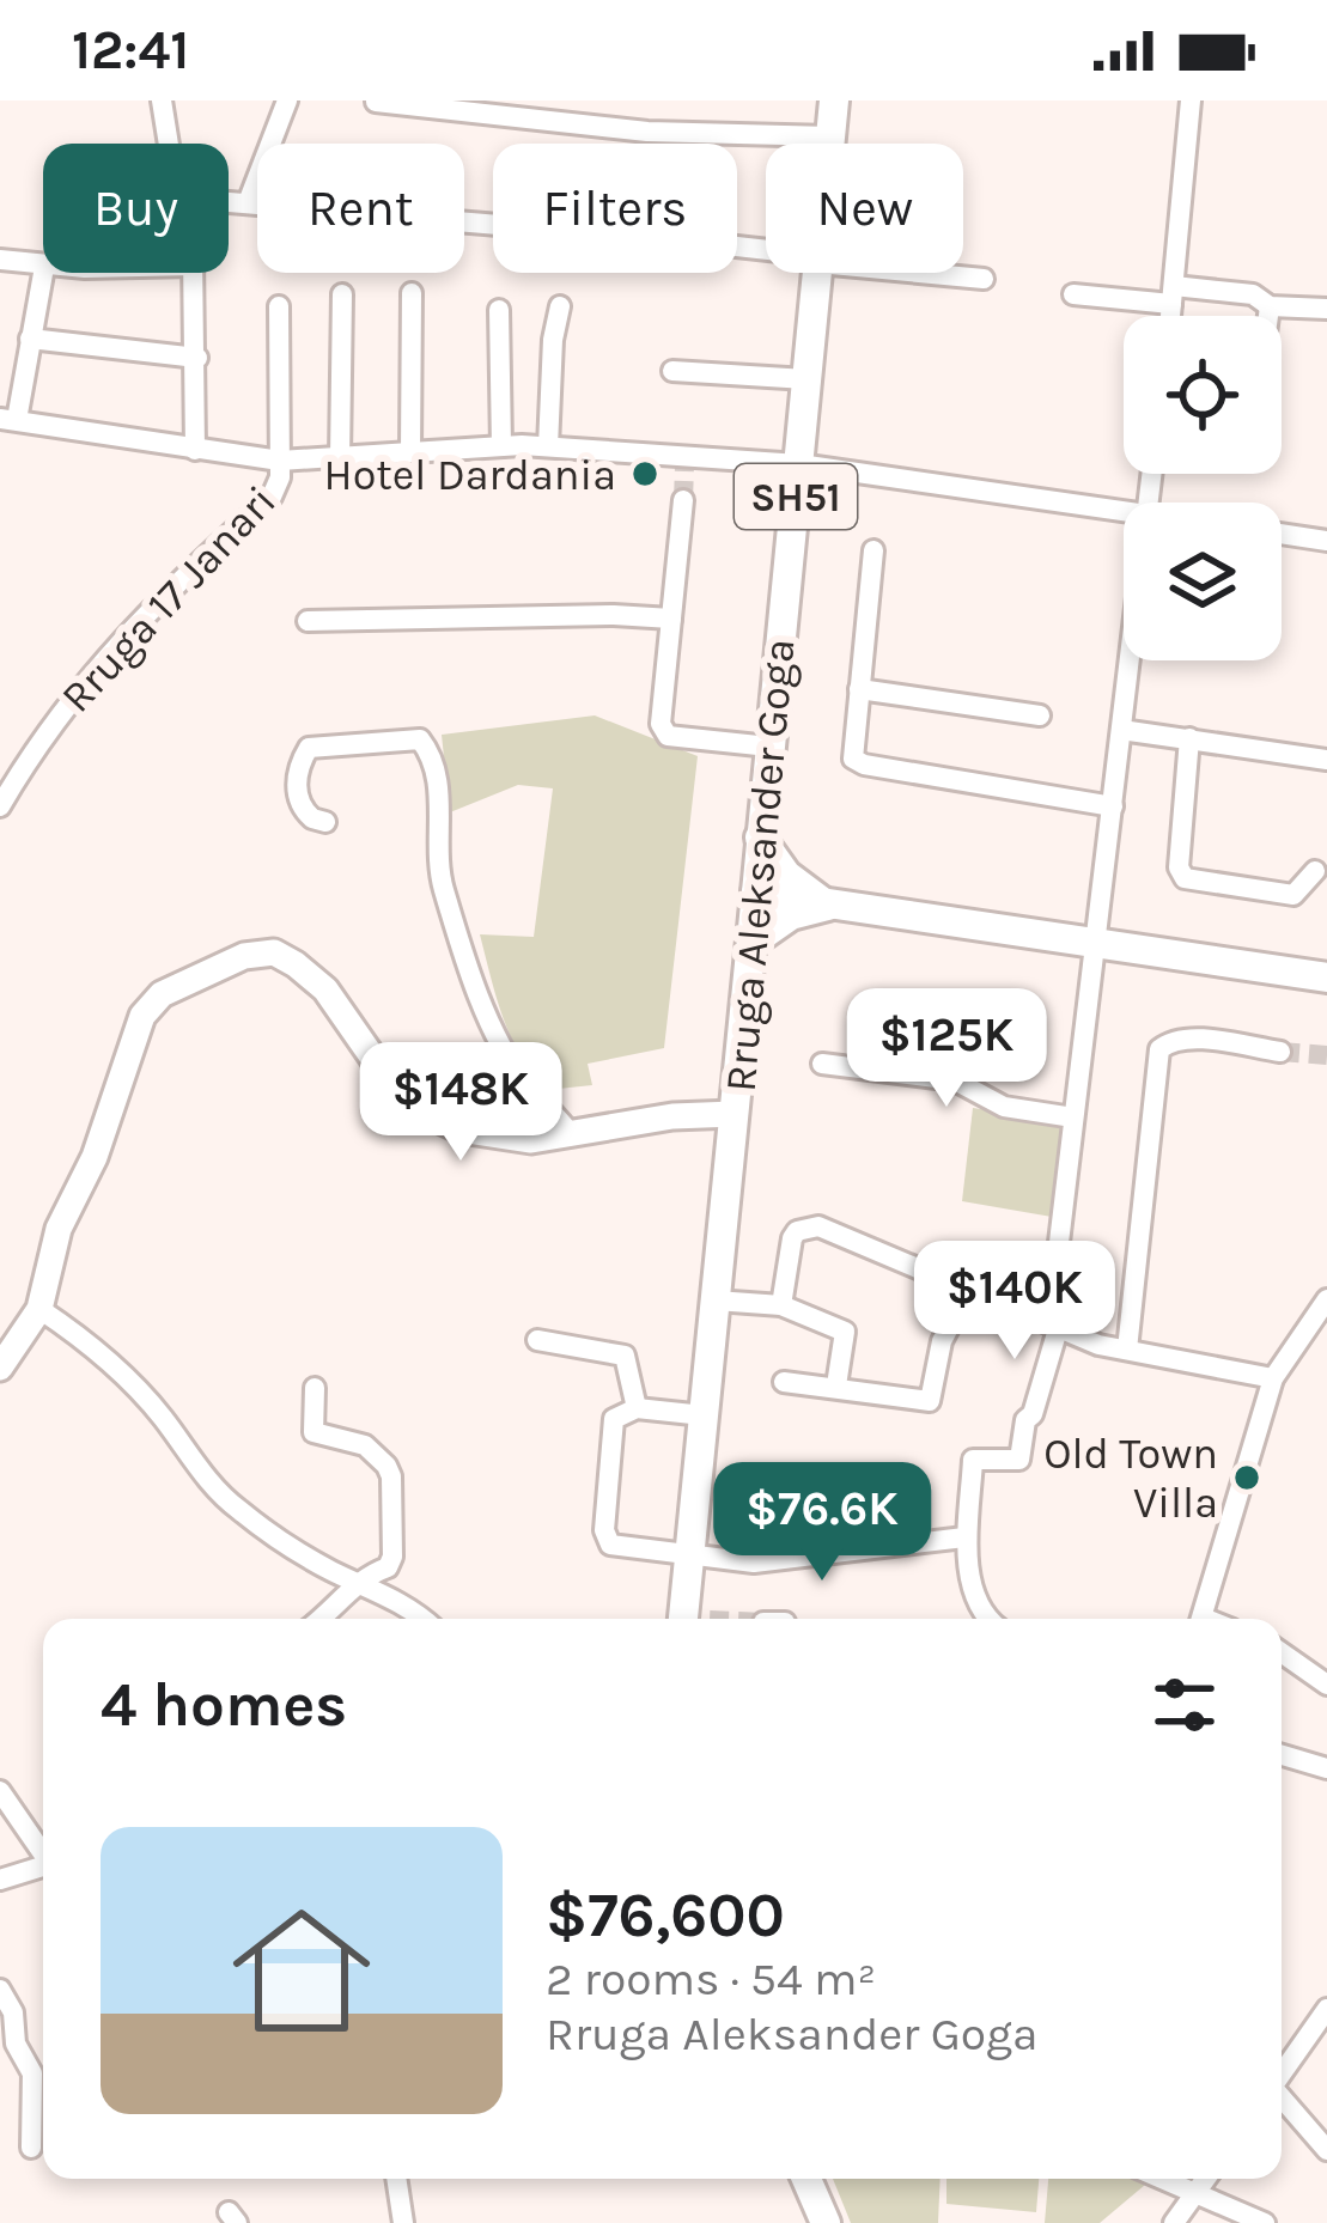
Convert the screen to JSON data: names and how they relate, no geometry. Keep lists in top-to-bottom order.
{
  "streets": {
    "main road": ["SH51", "Rruga Aleksander Goga"],
    "street": ["Rruga 17 Janari"]
  },
  "places": ["Hotel Dardania", "Old Town Villa"],
  "page": {
    "status": "12:41",
    "chip": [
      "Buy",
      "Rent",
      "Filters",
      "New"
    ],
    "price": [
      "$125K",
      "$148K",
      "$140K",
      "$76.6K"
    ],
    "heading": "4 homes",
    "list": [
      {
        "name": "$76,600",
        "note": "2 rooms · 54 m² · Rruga Aleksander Goga"
      }
    ]
  }
}
